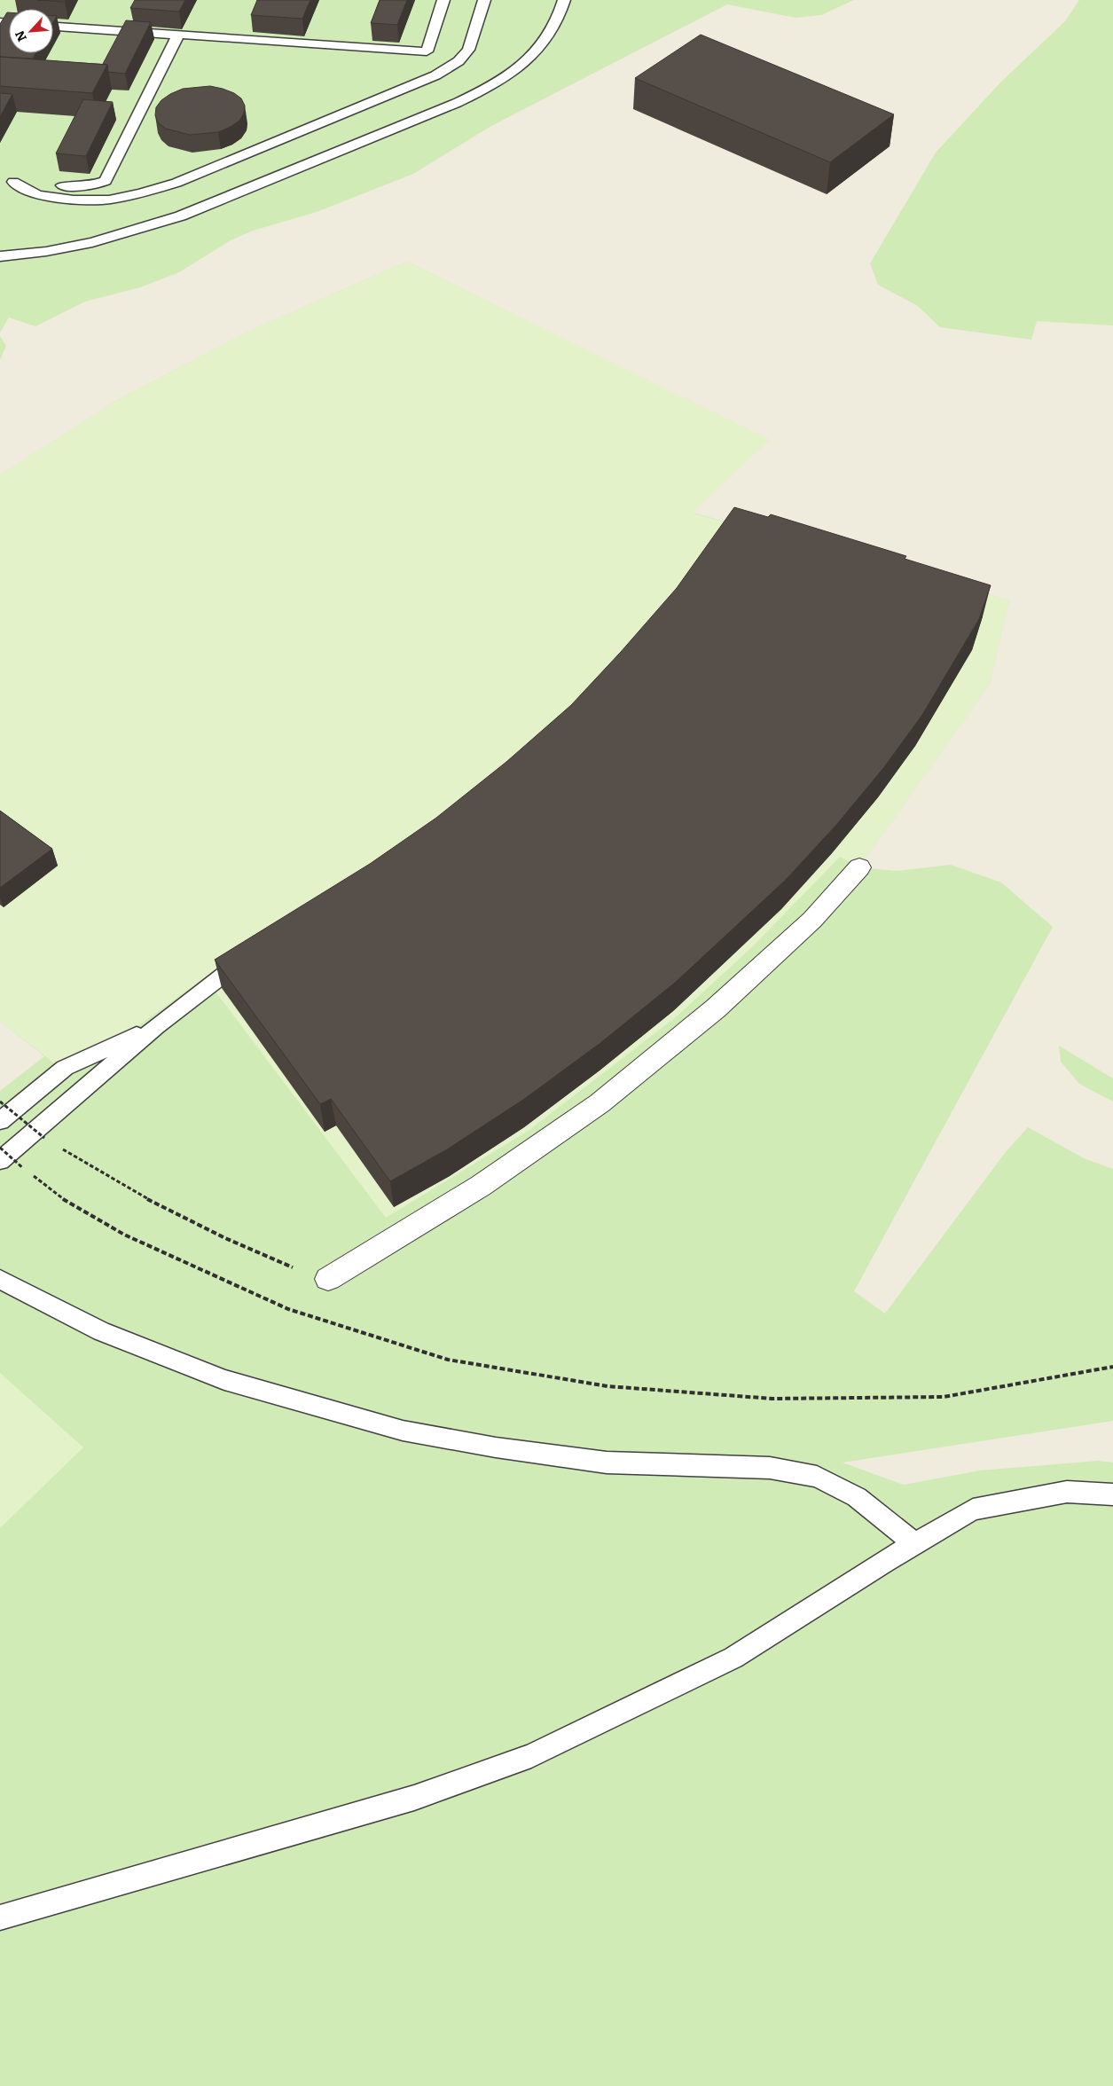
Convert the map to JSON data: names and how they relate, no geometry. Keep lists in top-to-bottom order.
{
  "north": "bottom left"
}
